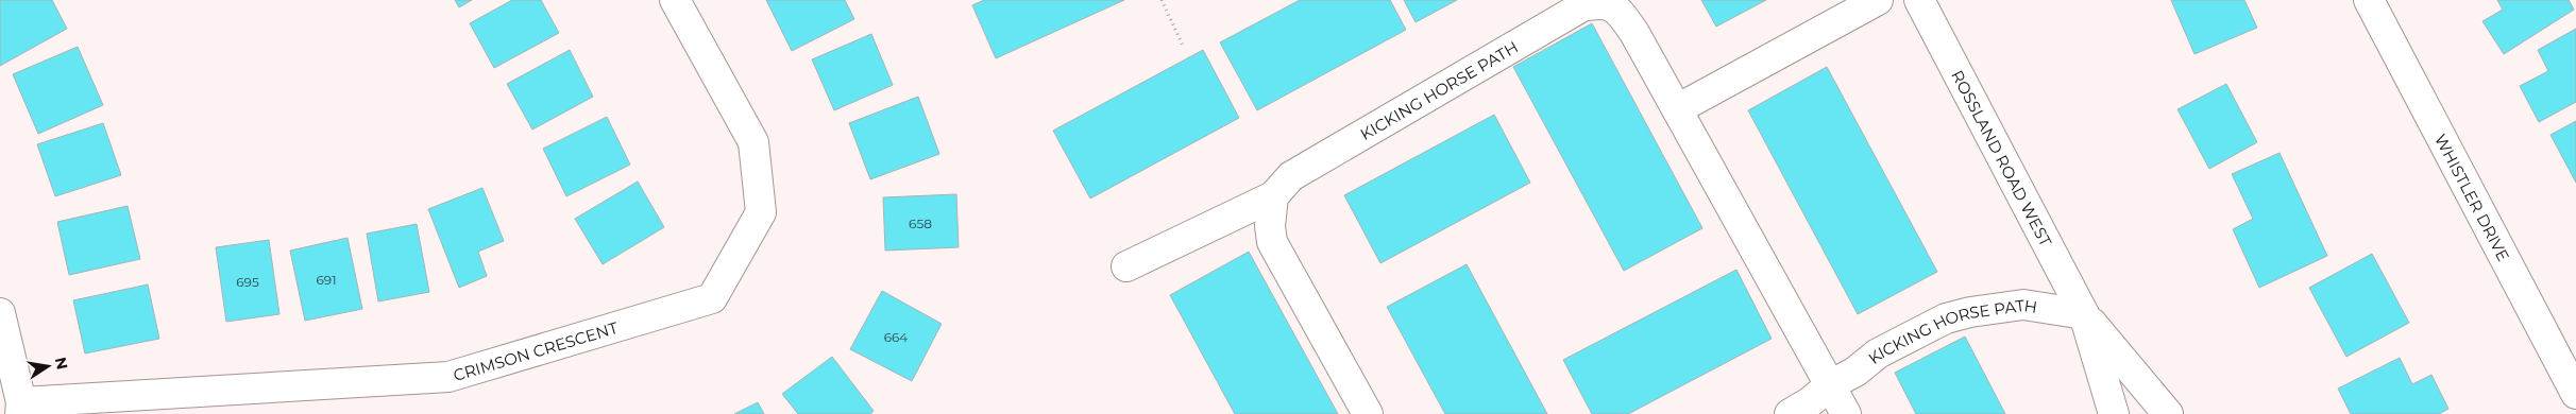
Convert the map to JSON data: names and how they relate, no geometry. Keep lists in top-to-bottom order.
{
  "streets": {
    "street": [
      "KICKING HORSE PATH",
      "ROSSLAND ROAD WEST",
      "WHISTLER DRIVE",
      "CRIMSON CRESCENT"
    ]
  },
  "crossings": [
    ["KICKING HORSE PATH", "ROSSLAND ROAD WEST"]
  ],
  "house_numbers": [
    "658",
    "691",
    "695",
    "664"
  ],
  "north": "right"
}
